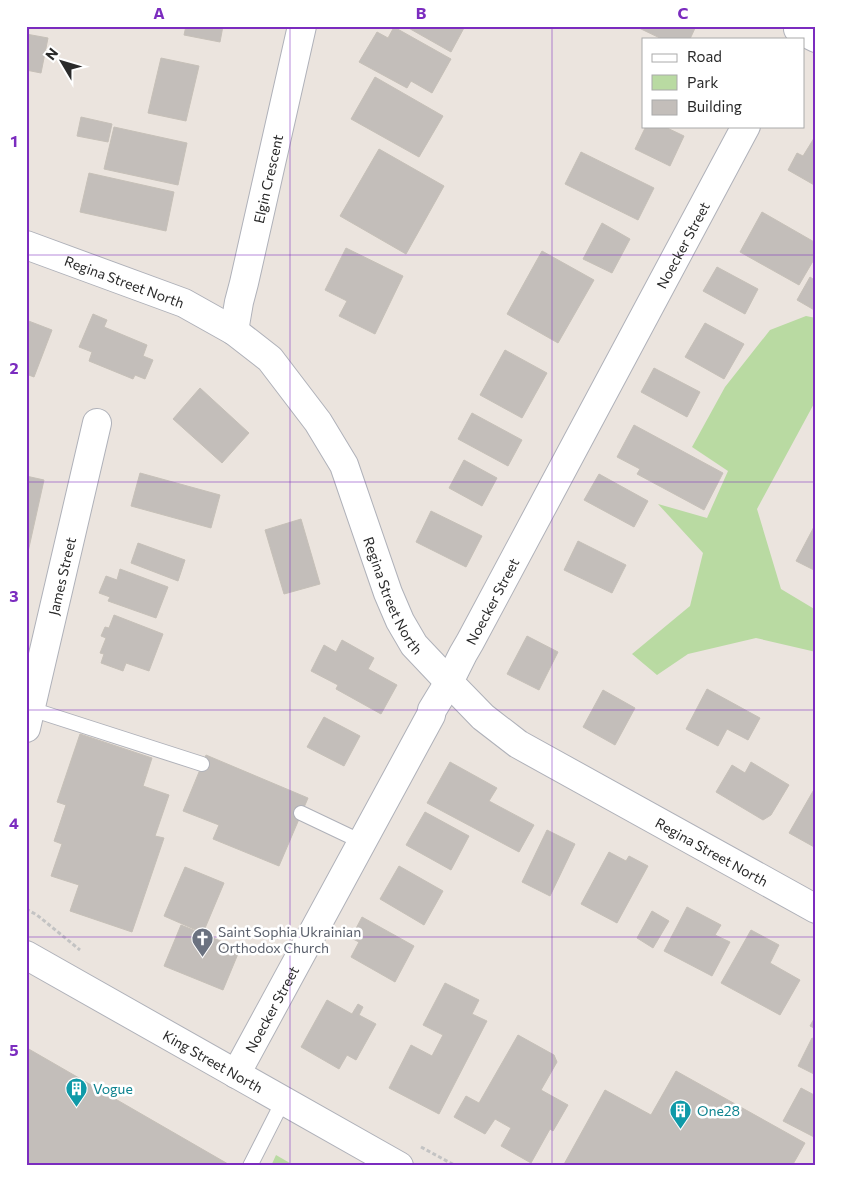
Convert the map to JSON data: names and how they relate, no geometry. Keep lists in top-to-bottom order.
{
  "streets": {
    "street": [
      "Elgin Crescent",
      "Noecker Street",
      "Regina Street North",
      "James Street",
      "King Street North"
    ]
  },
  "crossings": [
    ["Elgin Crescent", "Regina Street North"],
    ["Noecker Street", "Regina Street North"],
    ["Noecker Street", "King Street North"]
  ],
  "places": {
    "church": ["Saint Sophia Ukrainian Orthodox Church"],
    "building": ["Vogue", "One28"]
  },
  "legend": ["Road", "Park", "Building"],
  "north": "top left",
  "grid": {
    "columns": ["A", "B", "C"],
    "rows": [
      "1",
      "2",
      "3",
      "4",
      "5"
    ]
  }
}
